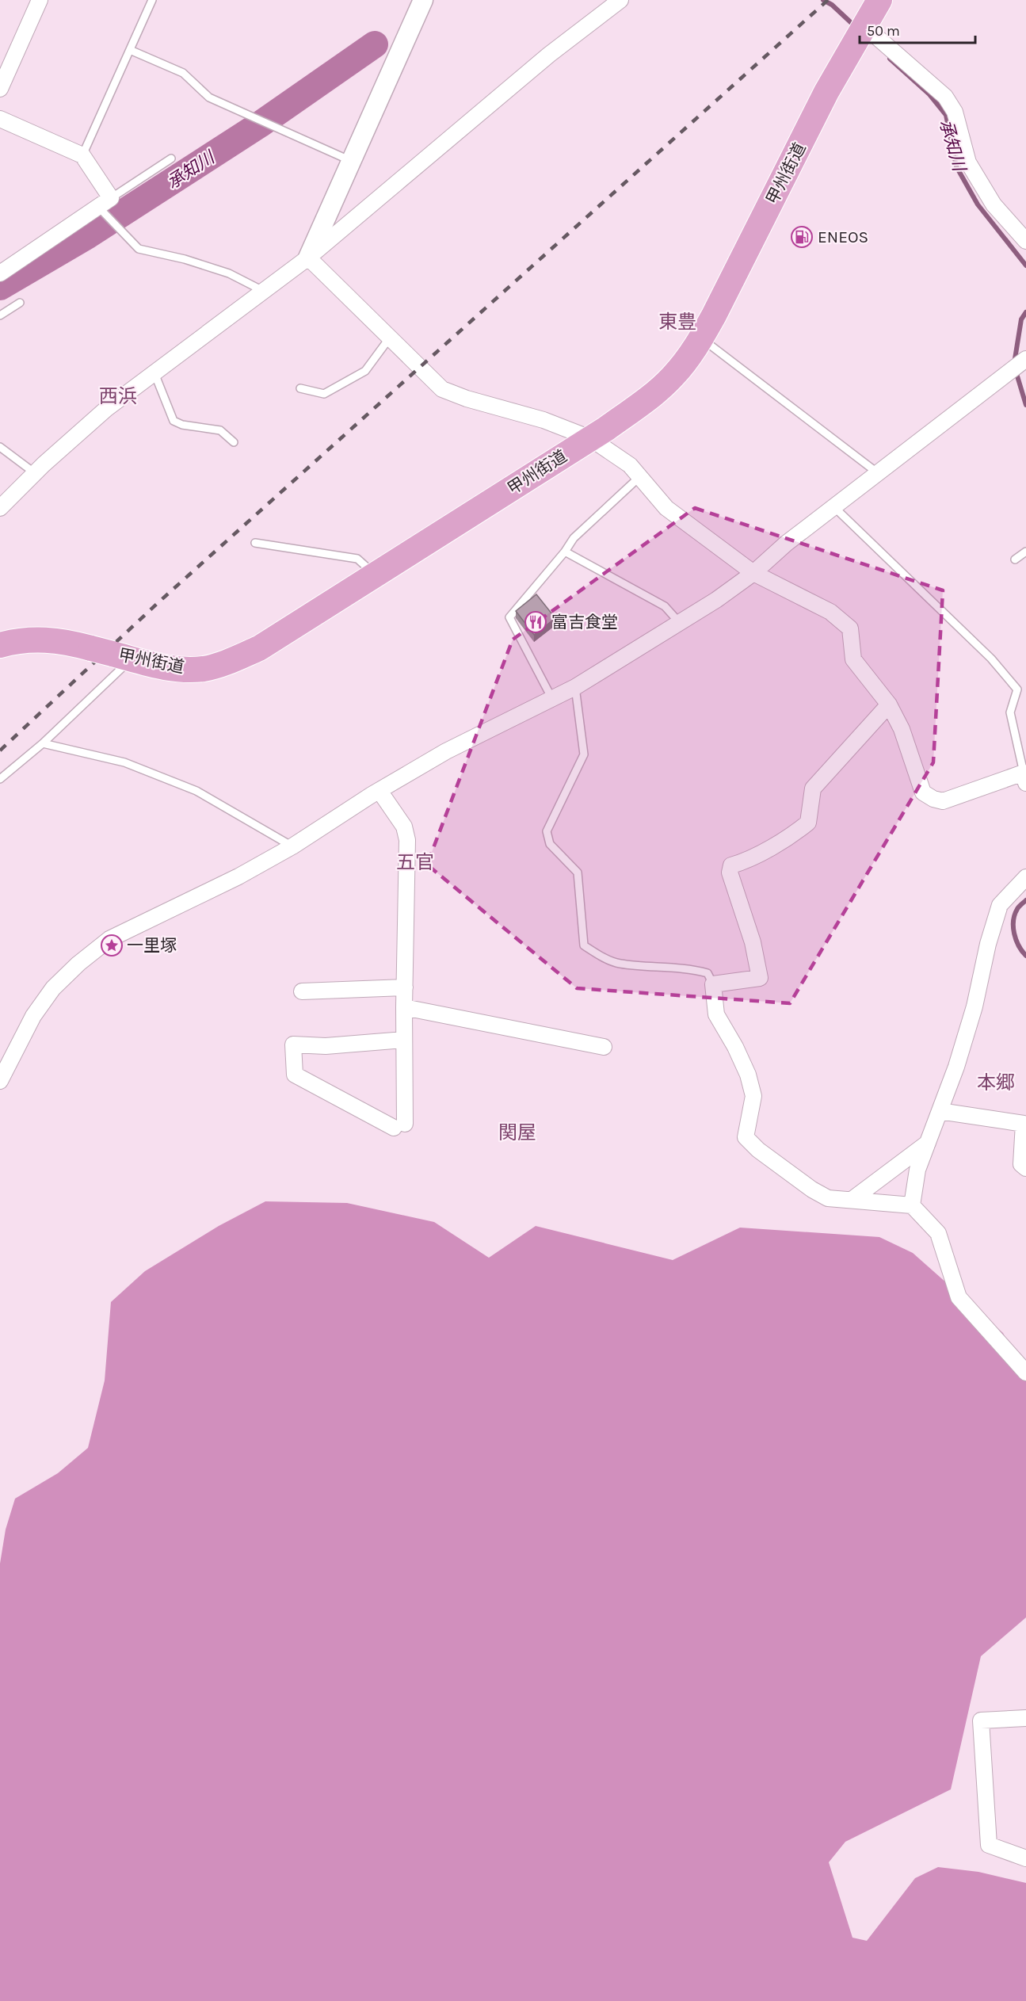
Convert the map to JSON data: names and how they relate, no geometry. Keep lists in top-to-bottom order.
{
  "streets": {
    "highway": ["甲州街道"]
  },
  "districts": [
    "東豊",
    "西浜",
    "五官",
    "本郷",
    "関屋"
  ],
  "water": ["承知川"],
  "places": {
    "fuel station": ["ENEOS"],
    "restaurant": ["富吉食堂"],
    "place": ["一里塚"]
  },
  "scale_bar": "50 m"
}
